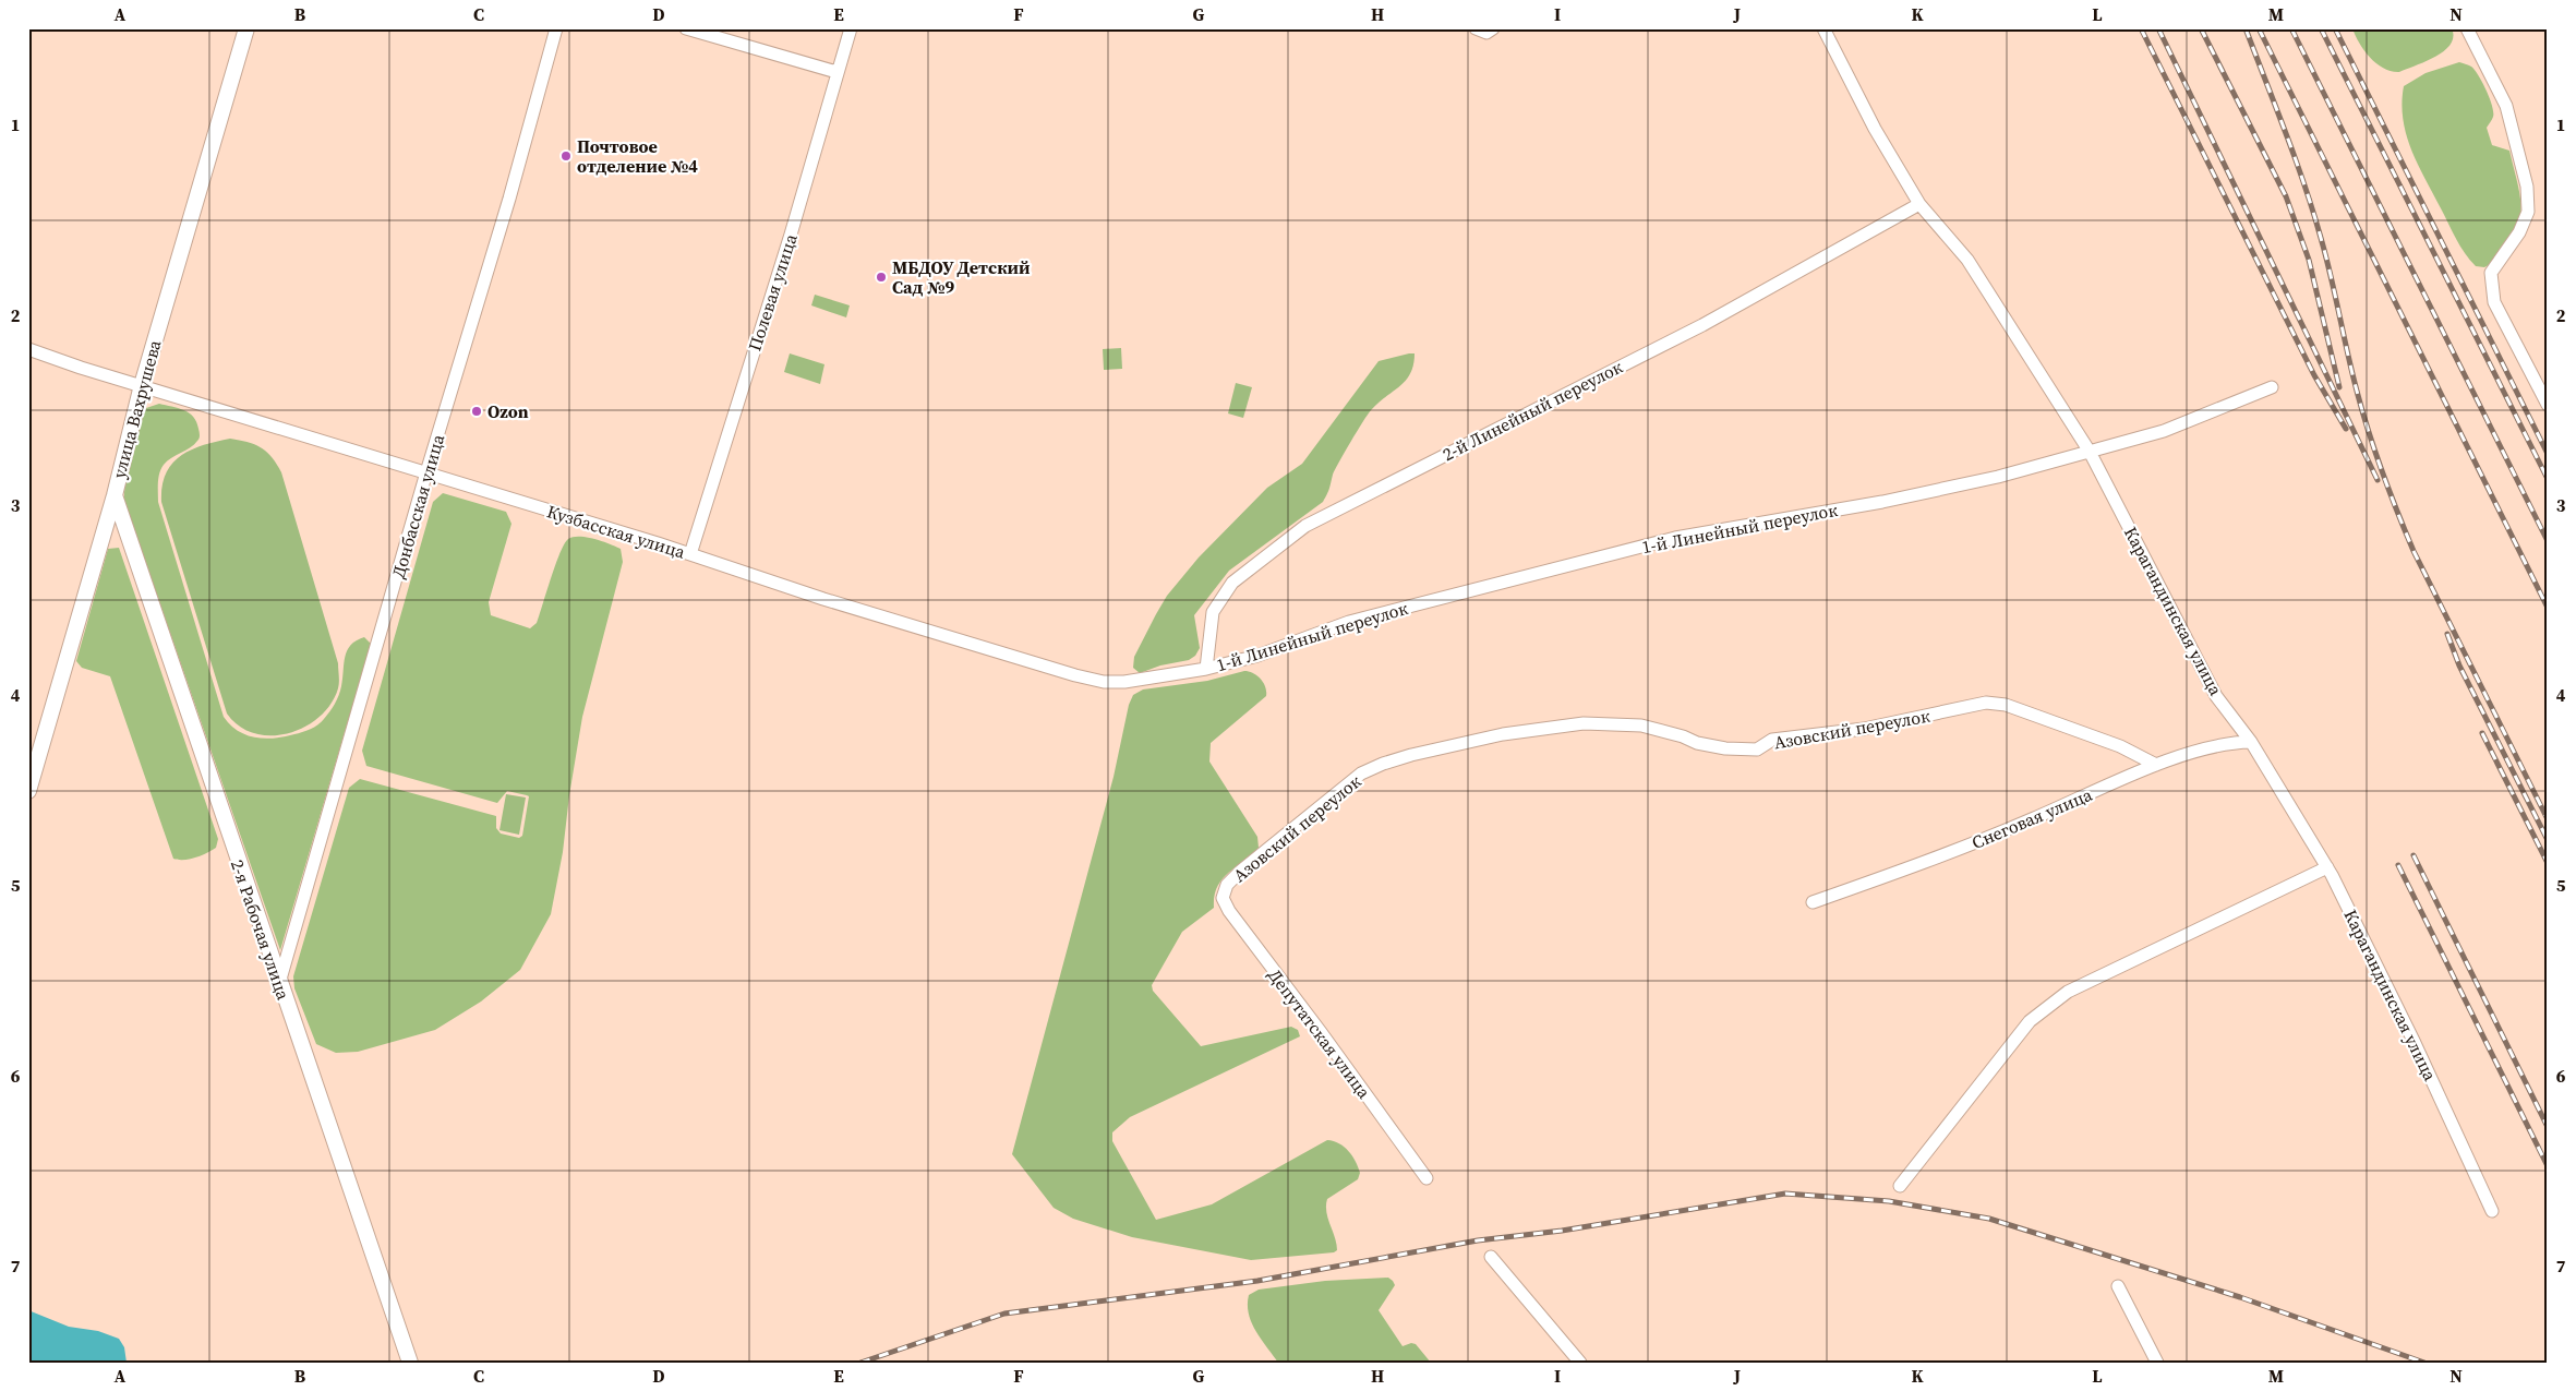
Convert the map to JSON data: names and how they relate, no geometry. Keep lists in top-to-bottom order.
{
  "streets": {
    "main road": ["улица Вахрушева", "2-я Рабочая улица"],
    "street": [
      "Полевая улица",
      "2-й Линейный переулок",
      "Донбасская улица",
      "1-й Линейный переулок",
      "Кузбасская улица",
      "Карагандинская улица",
      "Азовский переулок",
      "Снеговая улица",
      "Депутатская улица"
    ]
  },
  "crossings": [
    ["Полевая улица", "Кузбасская улица"],
    ["улица Вахрушева", "Кузбасская улица"],
    ["улица Вахрушева", "2-я Рабочая улица"],
    ["2-й Линейный переулок", "1-й Линейный переулок"],
    ["2-й Линейный переулок", "Кузбасская улица"],
    ["2-й Линейный переулок", "Карагандинская улица"],
    ["Донбасская улица", "Кузбасская улица"],
    ["Донбасская улица", "2-я Рабочая улица"],
    ["1-й Линейный переулок", "Кузбасская улица"],
    ["1-й Линейный переулок", "Карагандинская улица"],
    ["Карагандинская улица", "Снеговая улица"],
    ["Азовский переулок", "Снеговая улица"],
    ["Азовский переулок", "Депутатская улица"]
  ],
  "places": ["Почтовое отделение №4", "МБДОУ Детский Сад №9", "Ozon"],
  "grid": {
    "columns": [
      "A",
      "B",
      "C",
      "D",
      "E",
      "F",
      "G",
      "H",
      "I",
      "J",
      "K",
      "L",
      "M",
      "N"
    ],
    "rows": [
      "1",
      "2",
      "3",
      "4",
      "5",
      "6",
      "7"
    ]
  }
}
